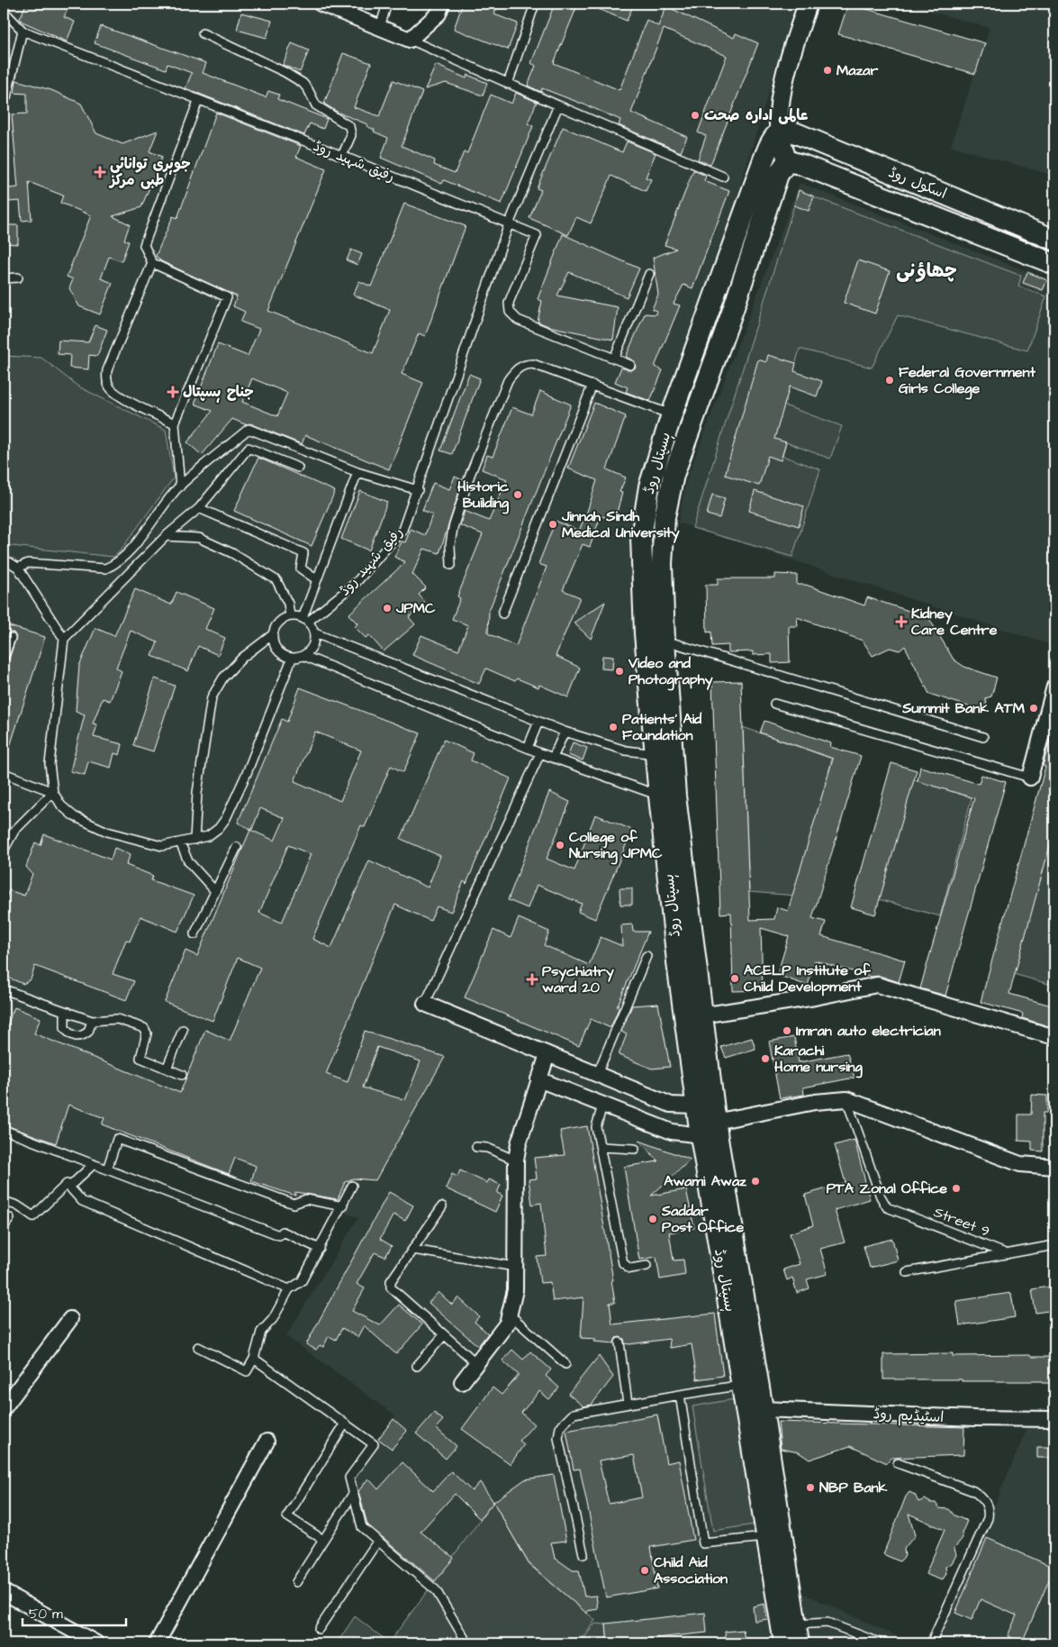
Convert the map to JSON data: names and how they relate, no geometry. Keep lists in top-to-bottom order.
{
  "streets": {
    "main road": ["اسکول روڈ", "ہسپتال روڈ"],
    "street": ["اسٹیڈیم روڈ"],
    "lane": ["رفیق شہید روڈ", "Street 9"]
  },
  "crossings": [
    ["اسکول روڈ", "ہسپتال روڈ"],
    ["ہسپتال روڈ", "اسٹیڈیم روڈ"]
  ],
  "districts": ["چھاؤنی"],
  "places": {
    "other": [
      "Mazar",
      "عالمی ادارہ صحت",
      "Federal Government Girls College",
      "Historic Building",
      "Jinnah Sindh Medical University",
      "JPMC",
      "Video and Photography",
      "Summit Bank ATM",
      "Patients' Aid Foundation",
      "College of Nursing JPMC",
      "ACELP Institute of Child Development",
      "Imran auto electrician",
      "Karachi Home nursing",
      "Awami Awaz",
      "PTA Zonal Office",
      "Saddar Post Office",
      "NBP Bank",
      "Child Aid Association"
    ],
    "health": [
      "جوہری توانائی طبی مرکز",
      "جناح ہسپتال",
      "Kidney Care Centre",
      "Psychiatry ward 20"
    ]
  },
  "scale_bar": "50 m"
}
